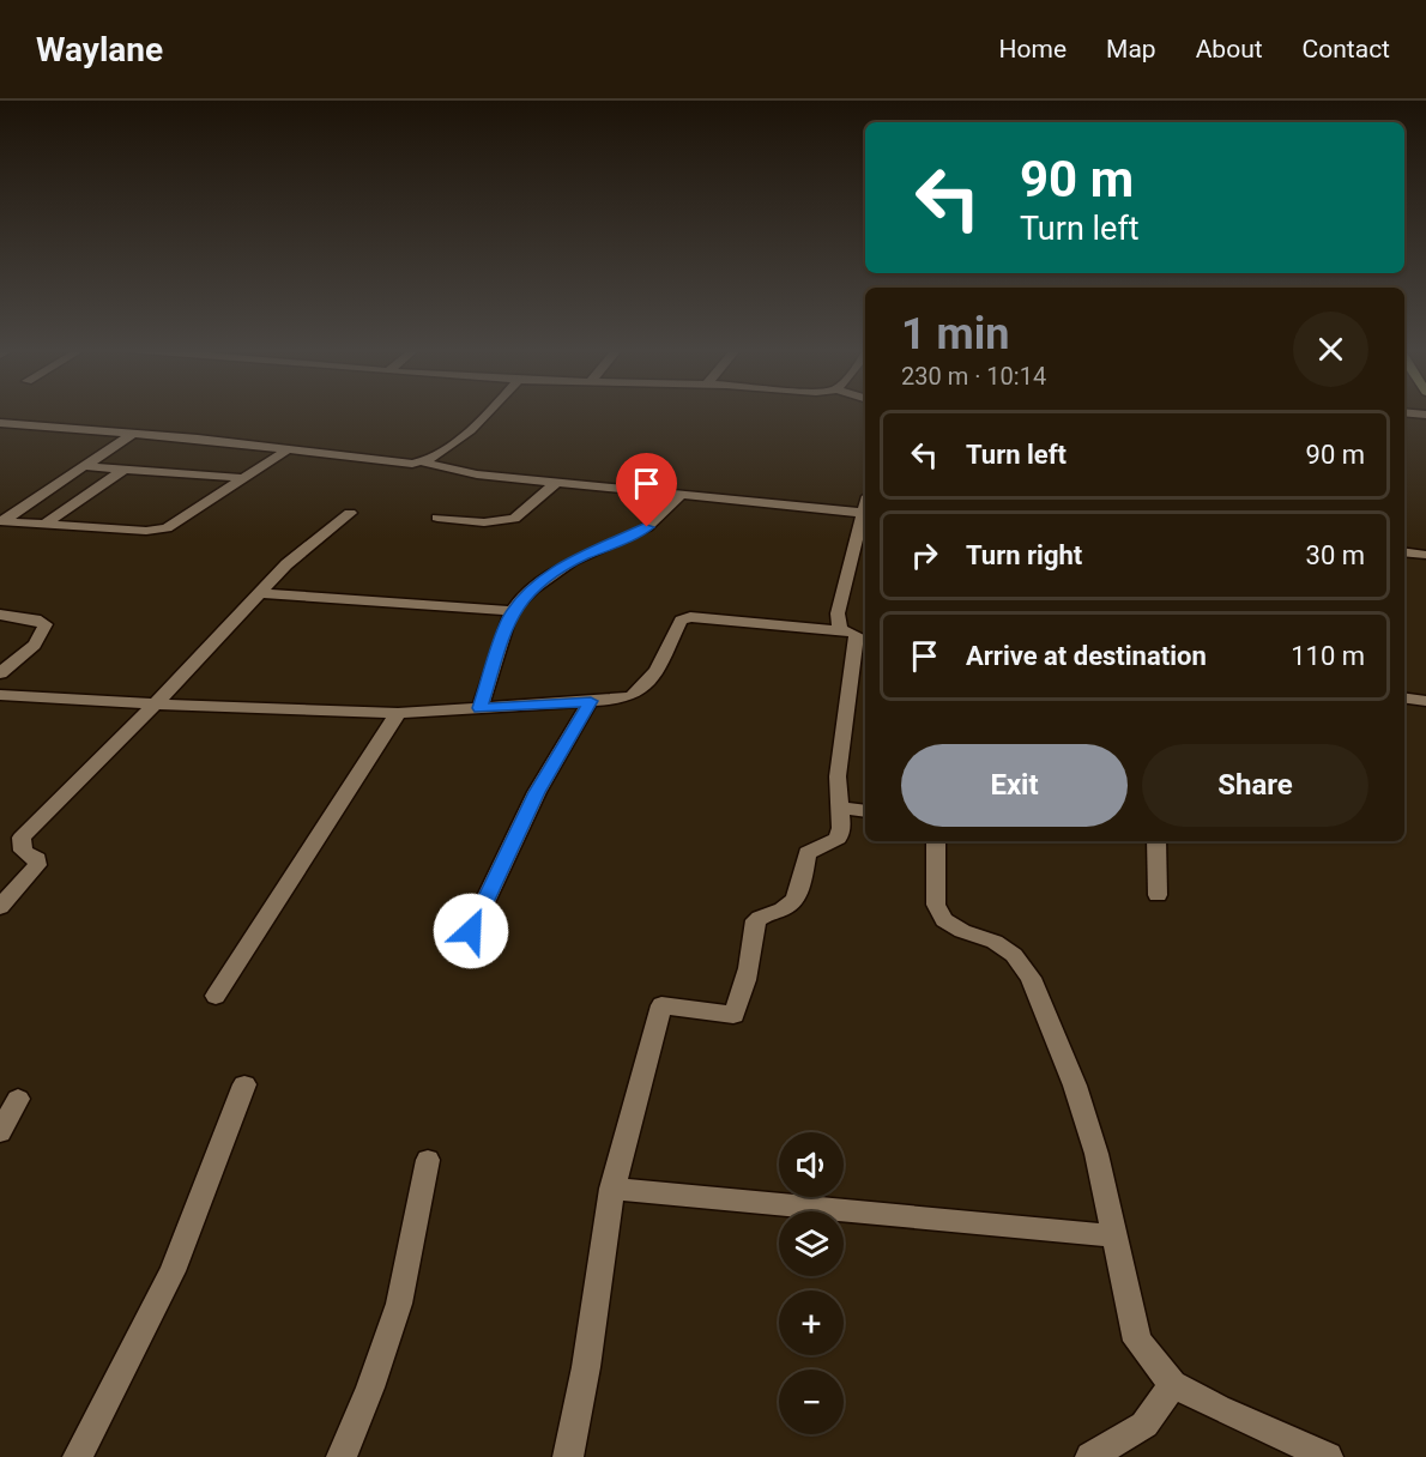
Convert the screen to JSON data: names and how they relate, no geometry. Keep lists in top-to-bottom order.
{
  "page": {
    "header": "Waylane",
    "nav": [
      "Home",
      "Map",
      "About",
      "Contact"
    ],
    "turn": ["90 m", "Turn left"],
    "heading": ["1 min", "230 m · 10:14"],
    "list": [
      {
        "name": "Turn left",
        "value": "90 m"
      },
      {
        "name": "Turn right",
        "value": "30 m"
      },
      {
        "name": "Arrive at destination",
        "value": "110 m"
      }
    ],
    "buttons": ["Exit", "Share"],
    "map_buttons": ["+", "−"]
  }
}
